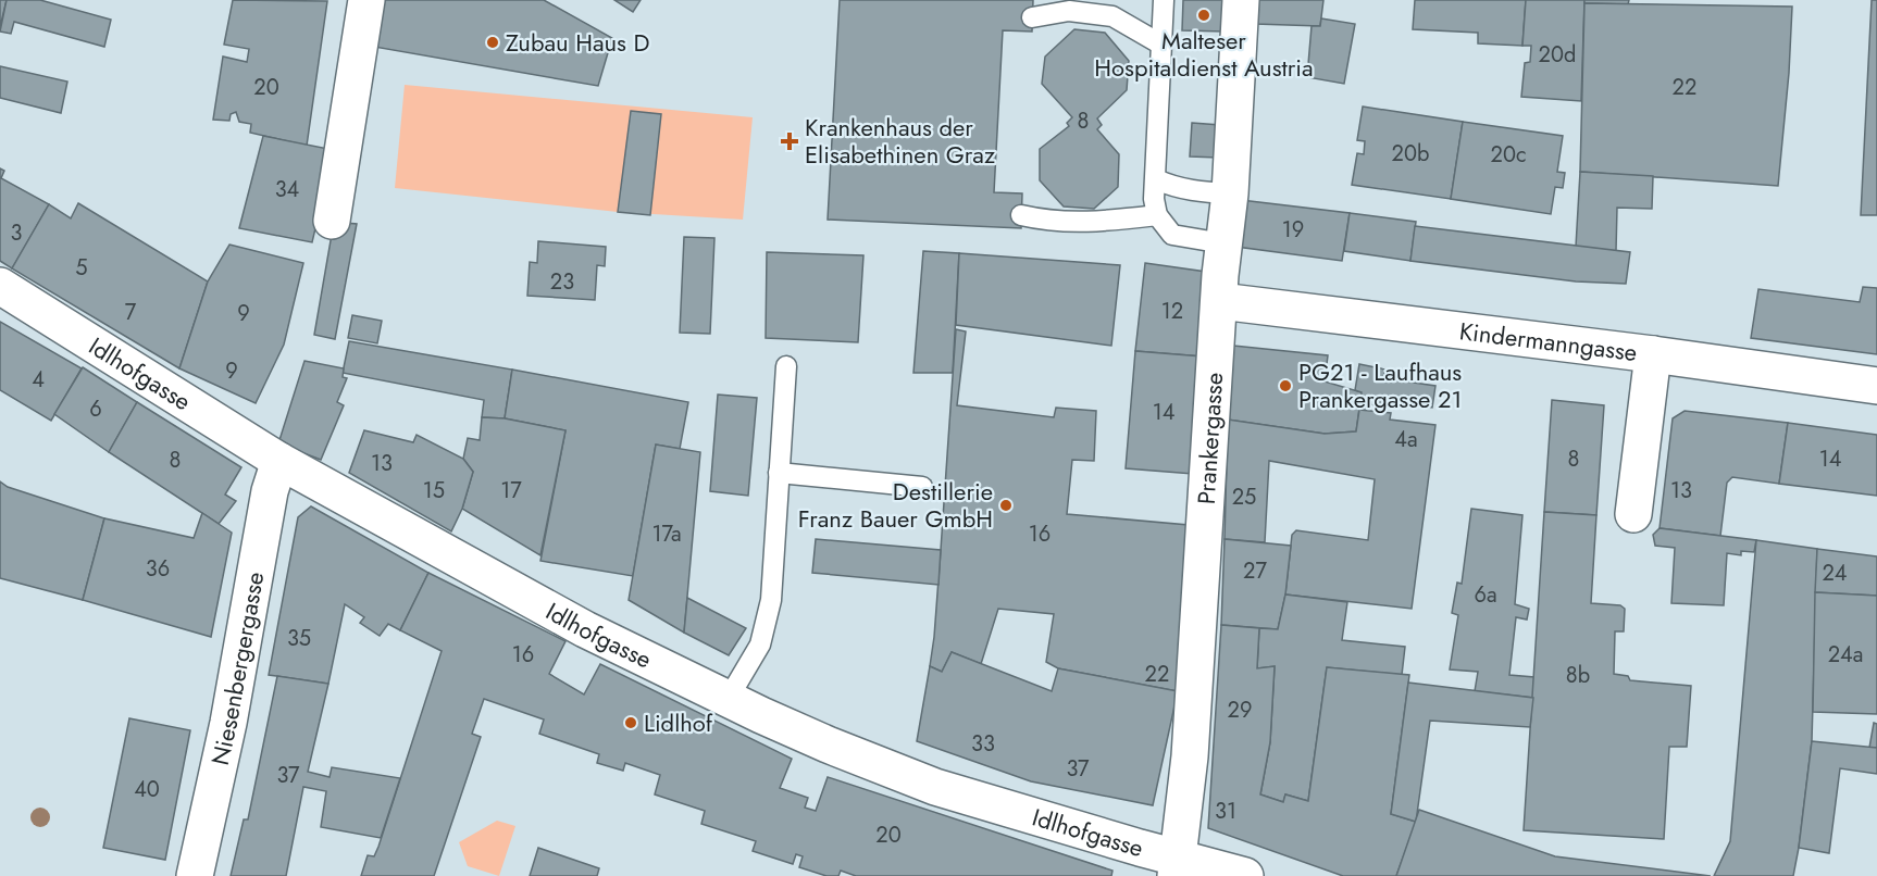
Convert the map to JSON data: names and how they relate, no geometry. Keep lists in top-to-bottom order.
{
  "streets": {
    "street": [
      "Kindermanngasse",
      "Idlhofgasse",
      "Prankergasse",
      "Niesenbergergasse"
    ]
  },
  "crossings": [
    ["Kindermanngasse", "Prankergasse"],
    ["Idlhofgasse", "Prankergasse"],
    ["Idlhofgasse", "Niesenbergergasse"]
  ],
  "places": {
    "other": [
      "Malteser Hospitaldienst Austria",
      "Zubau Haus D",
      "PG21 - Laufhaus Prankergasse 21",
      "Destillerie Franz Bauer GmbH",
      "Lidlhof"
    ],
    "health": ["Krankenhaus der Elisabethinen Graz"]
  },
  "house_numbers": [
    "20d",
    "20",
    "22",
    "8",
    "20b",
    "20c",
    "34",
    "19",
    "3",
    "5",
    "23",
    "12",
    "7",
    "9",
    "9",
    "4",
    "6",
    "14",
    "4a",
    "8",
    "14",
    "8",
    "13",
    "15",
    "17",
    "13",
    "25",
    "17a",
    "16",
    "36",
    "27",
    "24",
    "6a",
    "35",
    "16",
    "24a",
    "22",
    "8b",
    "29",
    "33",
    "37",
    "37",
    "40",
    "31",
    "20"
  ]
}
